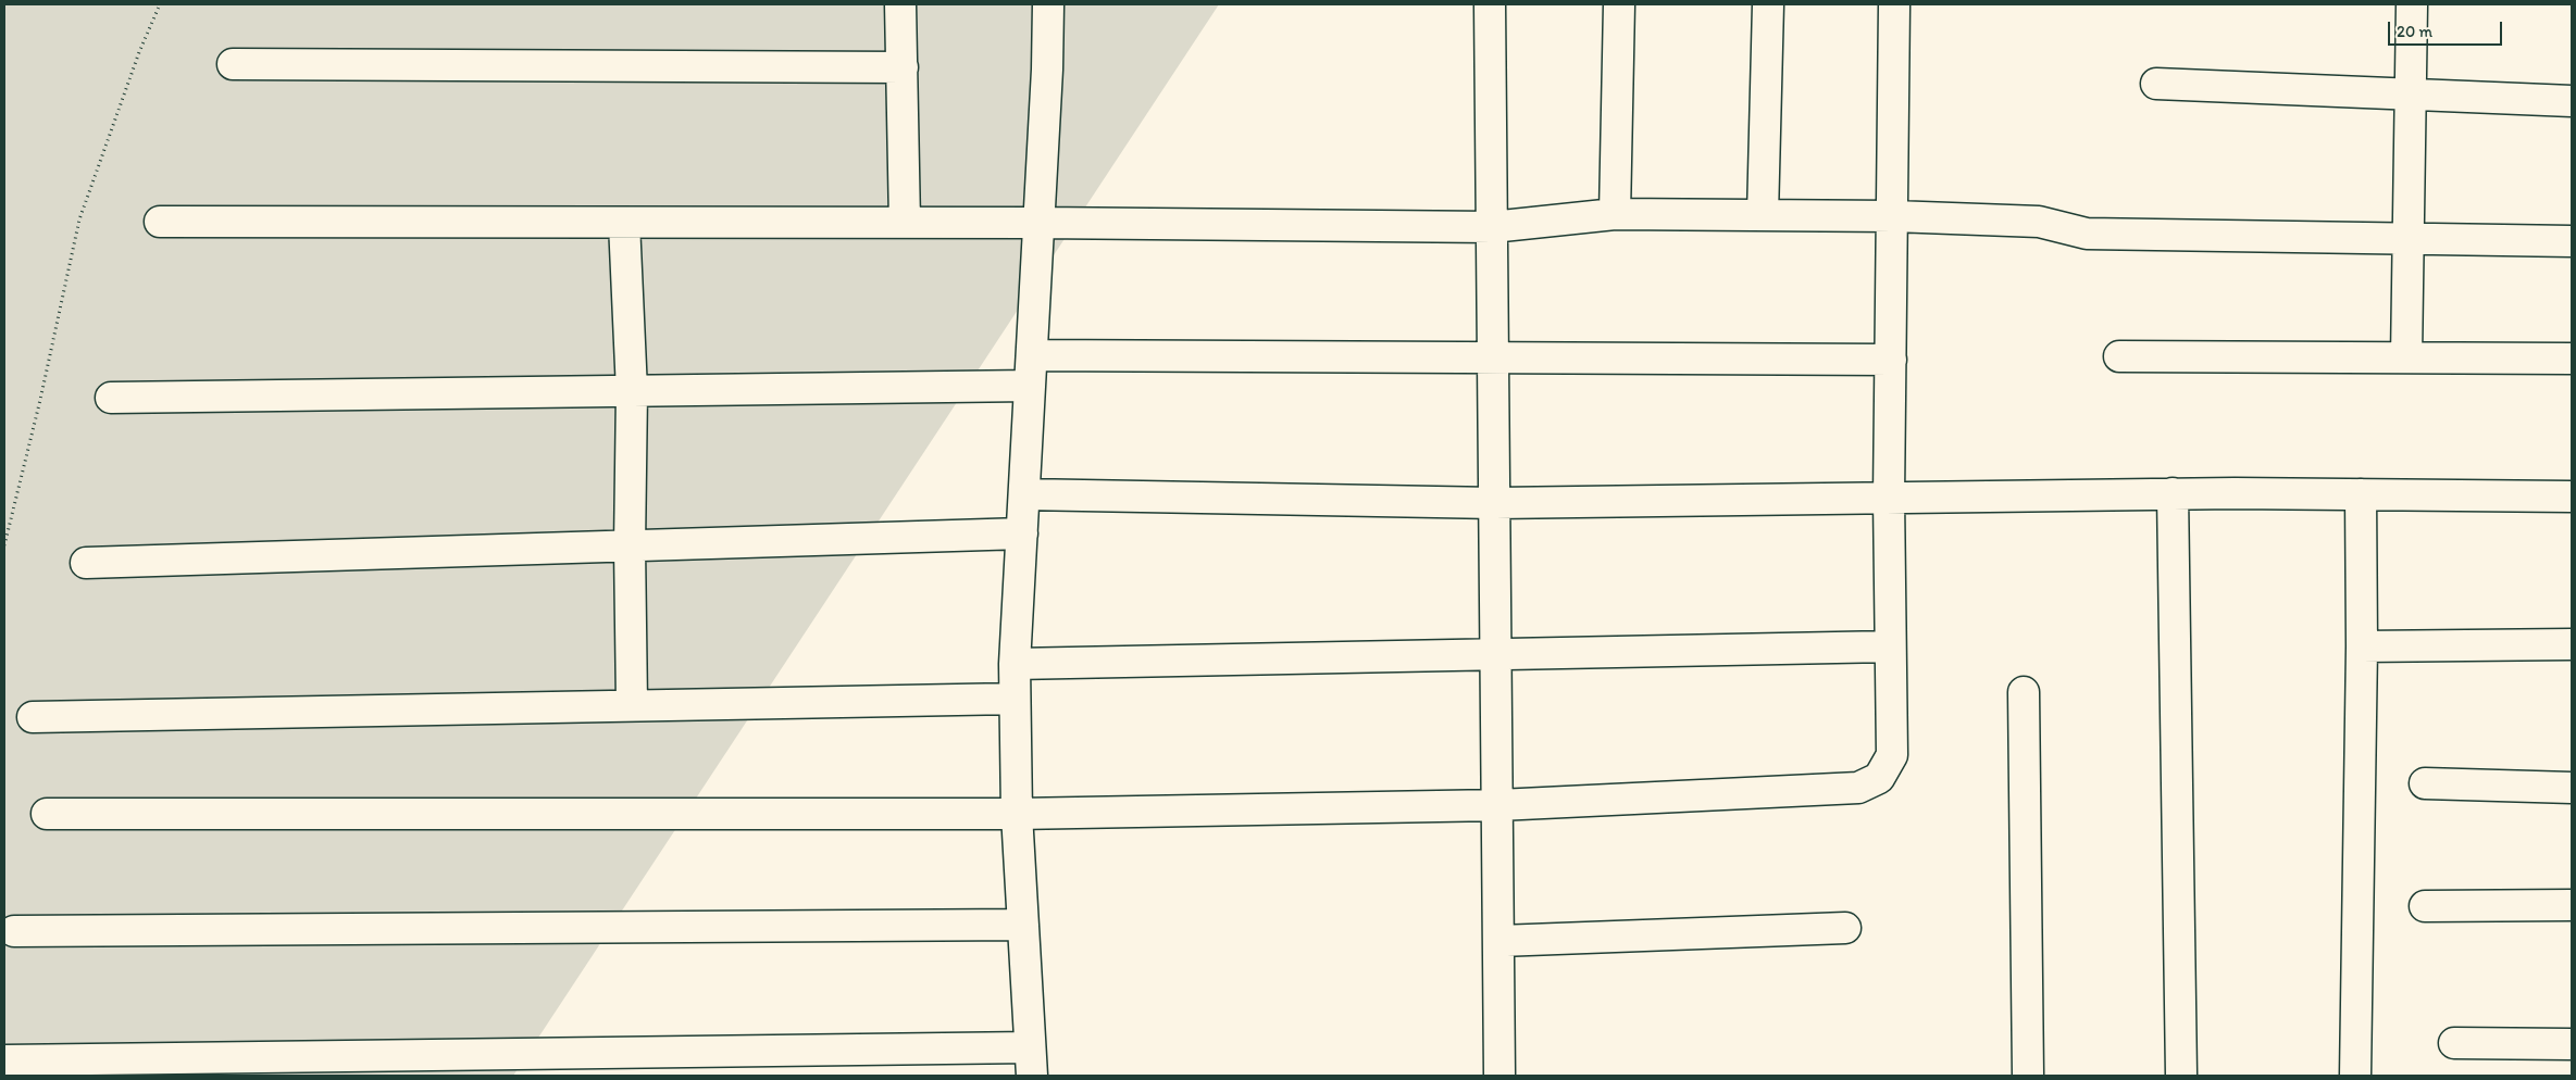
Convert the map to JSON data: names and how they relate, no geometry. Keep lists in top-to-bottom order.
{
  "scale_bar": "20 m"
}
